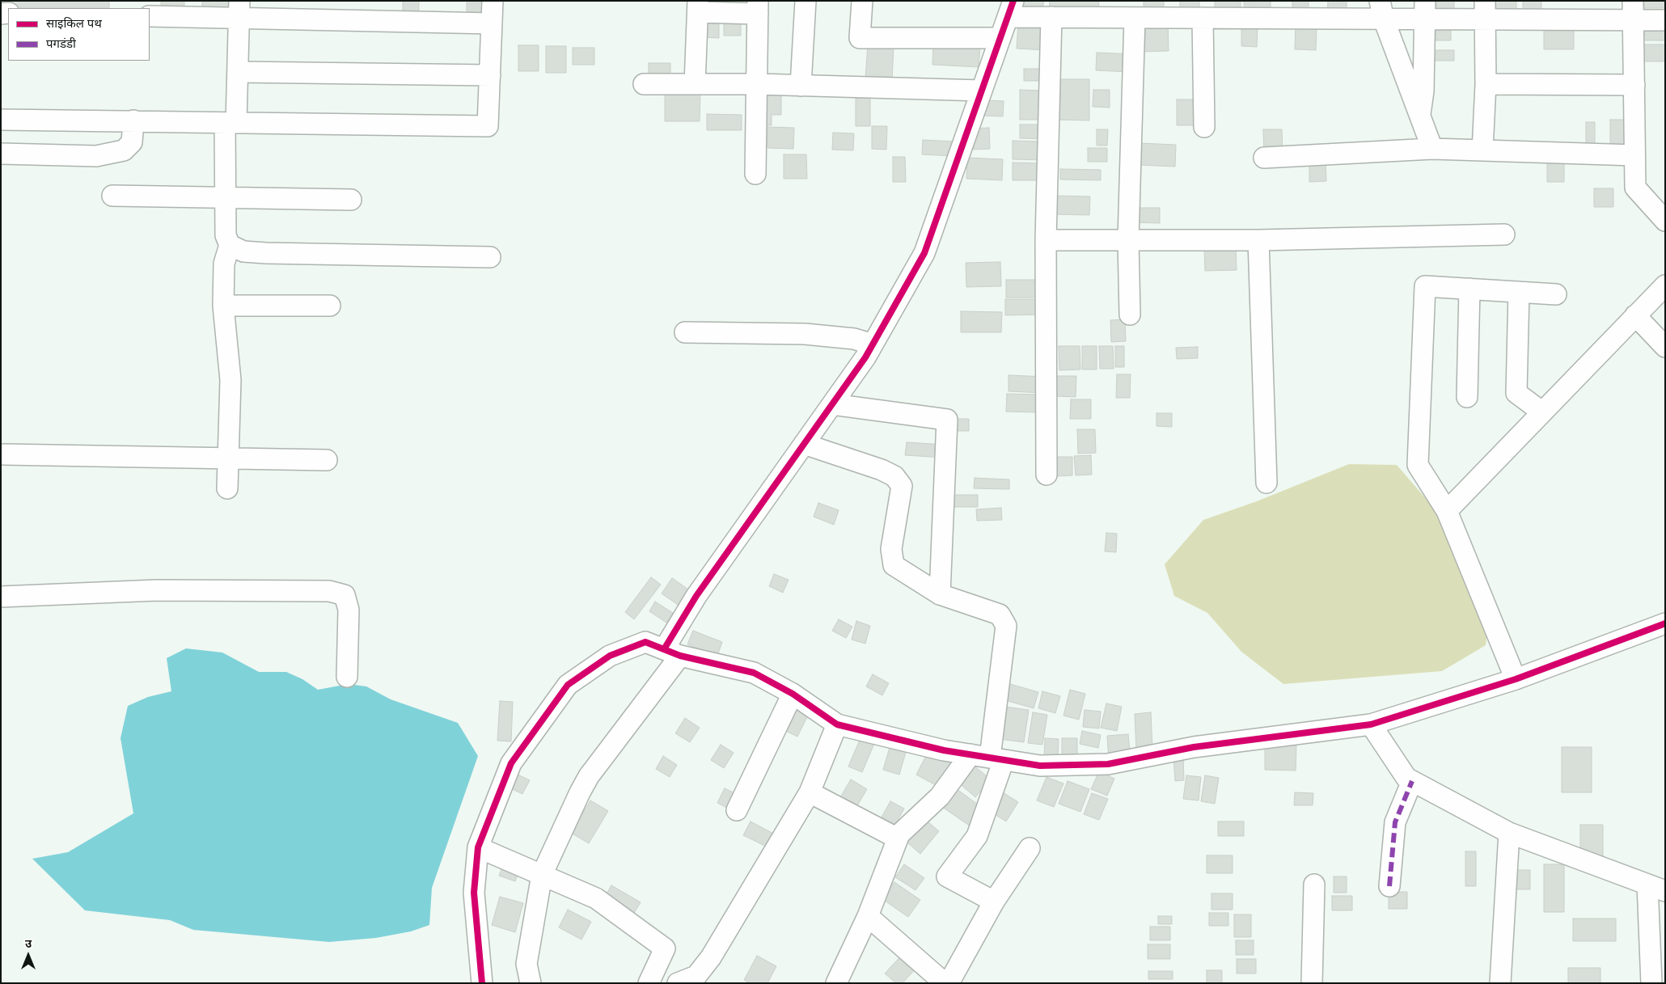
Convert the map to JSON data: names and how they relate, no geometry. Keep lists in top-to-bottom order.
{
  "legend": ["साइकिल पथ", "पगडंडी"],
  "north": "top"
}
